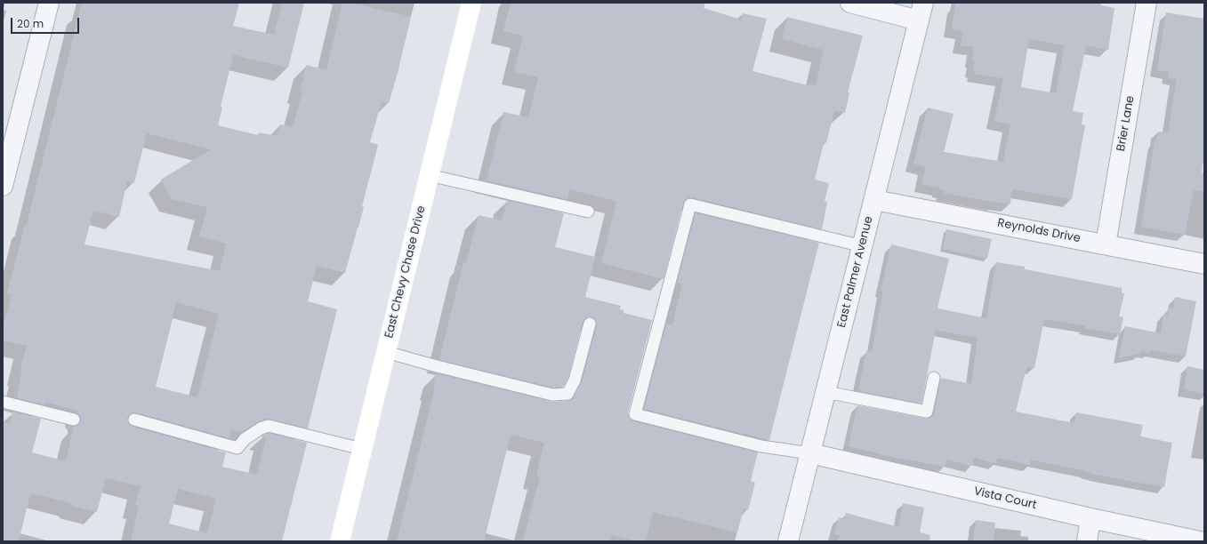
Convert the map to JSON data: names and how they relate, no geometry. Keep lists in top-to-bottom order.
{
  "streets": {
    "main road": ["East Chevy Chase Drive"],
    "street": [
      "Brier Lane",
      "Reynolds Drive",
      "East Palmer Avenue",
      "Vista Court"
    ]
  },
  "crossings": [
    ["Brier Lane", "Reynolds Drive"],
    ["Reynolds Drive", "East Palmer Avenue"],
    ["East Palmer Avenue", "Vista Court"]
  ],
  "scale_bar": "20 m"
}
